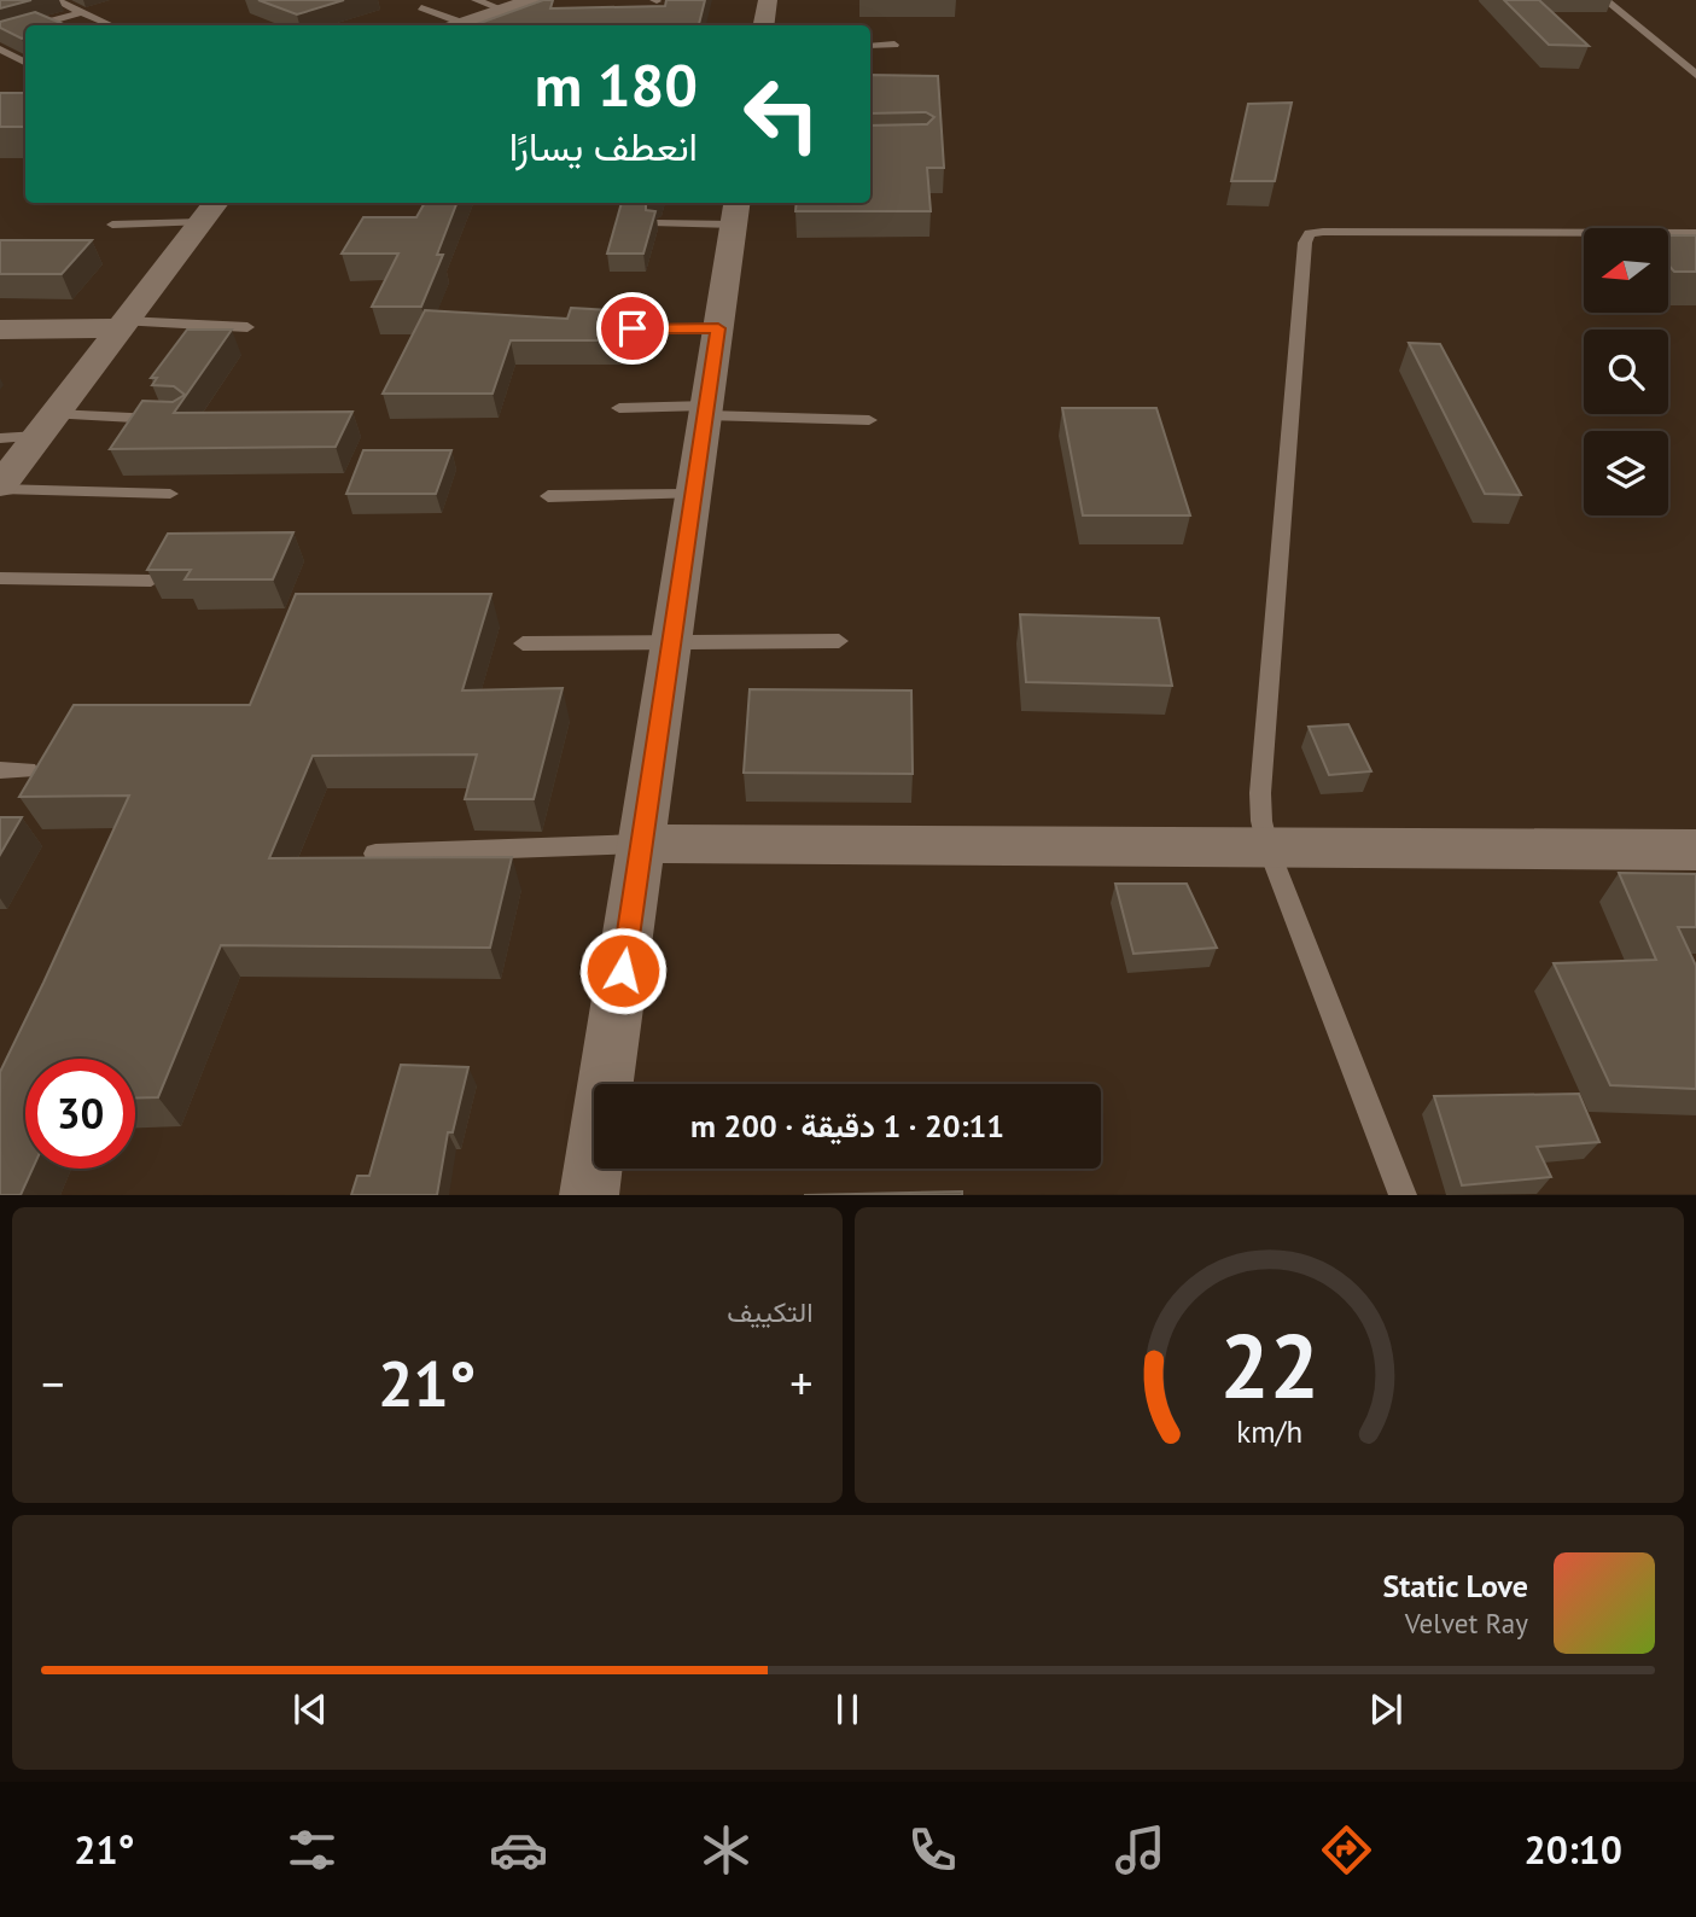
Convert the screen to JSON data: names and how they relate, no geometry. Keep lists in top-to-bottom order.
{
  "north": "left",
  "page": {
    "turn": ["180 m", "انعطف يسارًا"],
    "limit": "30",
    "trip": "20:11 · 1 دقيقة · 200 m",
    "tile": "التكييف",
    "heat": ["−", "21°", "+"],
    "song": ["Static Love", "Velvet Ray"],
    "tabs": ["20:10", "21°"],
    "gauge": ["22", "km/h"]
  }
}
